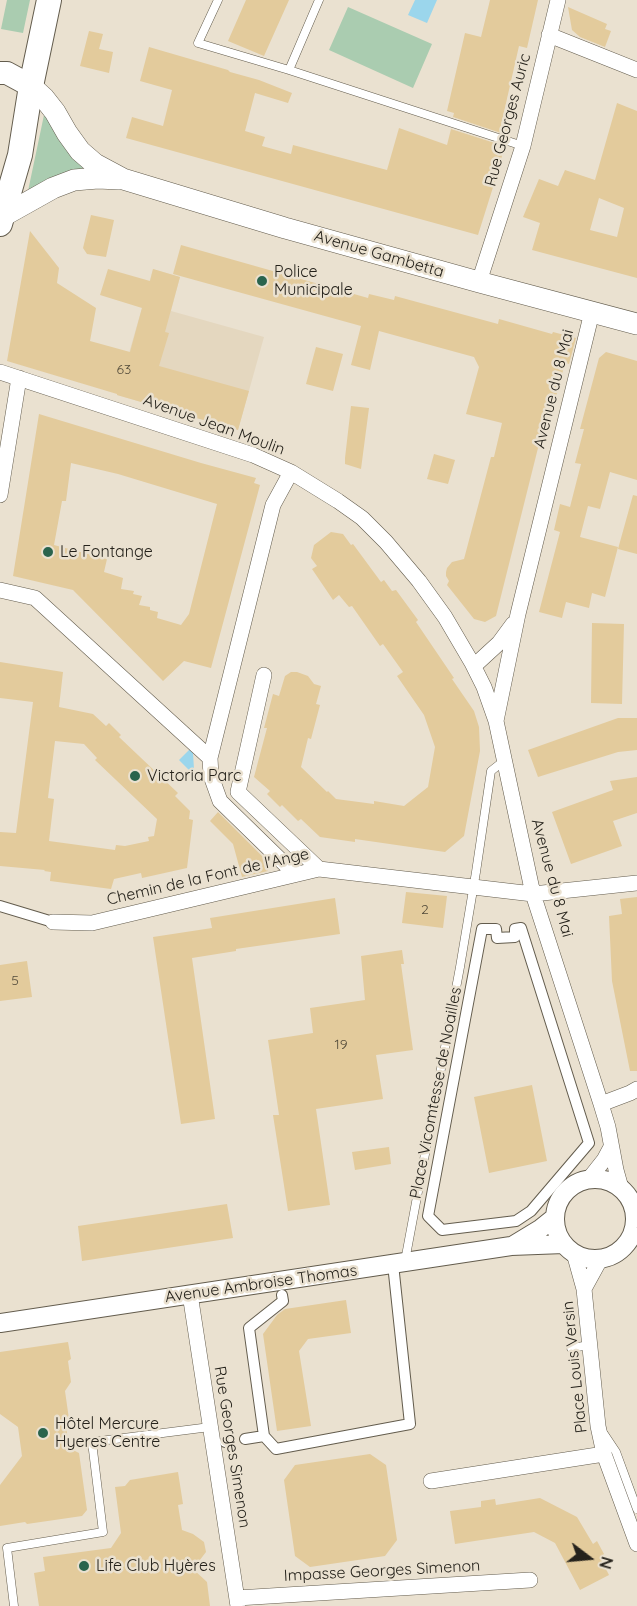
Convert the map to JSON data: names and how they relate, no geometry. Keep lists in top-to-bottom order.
{
  "streets": {
    "main road": ["Avenue Gambetta"],
    "street": [
      "Rue Georges Auric",
      "Avenue du 8 Mai",
      "Avenue Jean Moulin",
      "Chemin de la Font de l'Ange",
      "Place Vicomtesse de Noailles",
      "Avenue Ambroise Thomas",
      "Place Louis Versin",
      "Rue Georges Simenon",
      "Impasse Georges Simenon"
    ]
  },
  "crossings": [
    ["Rue Georges Auric", "Avenue Gambetta"],
    ["Avenue Gambetta", "Avenue du 8 Mai"],
    ["Avenue du 8 Mai", "Avenue Jean Moulin"],
    ["Avenue du 8 Mai", "Chemin de la Font de l'Ange"],
    ["Avenue du 8 Mai", "Place Vicomtesse de Noailles"],
    ["Avenue du 8 Mai", "Avenue Ambroise Thomas"],
    ["Avenue du 8 Mai", "Place Louis Versin"],
    ["Chemin de la Font de l'Ange", "Place Vicomtesse de Noailles"],
    ["Place Vicomtesse de Noailles", "Avenue Ambroise Thomas"],
    ["Avenue Ambroise Thomas", "Place Louis Versin"],
    ["Avenue Ambroise Thomas", "Rue Georges Simenon"],
    ["Rue Georges Simenon", "Impasse Georges Simenon"]
  ],
  "places": [
    "Police Municipale",
    "Le Fontange",
    "Victoria Parc",
    "Hôtel Mercure Hyeres Centre",
    "Life Club Hyères"
  ],
  "house_numbers": [
    "63",
    "2",
    "5",
    "19"
  ],
  "north": "right"
}
